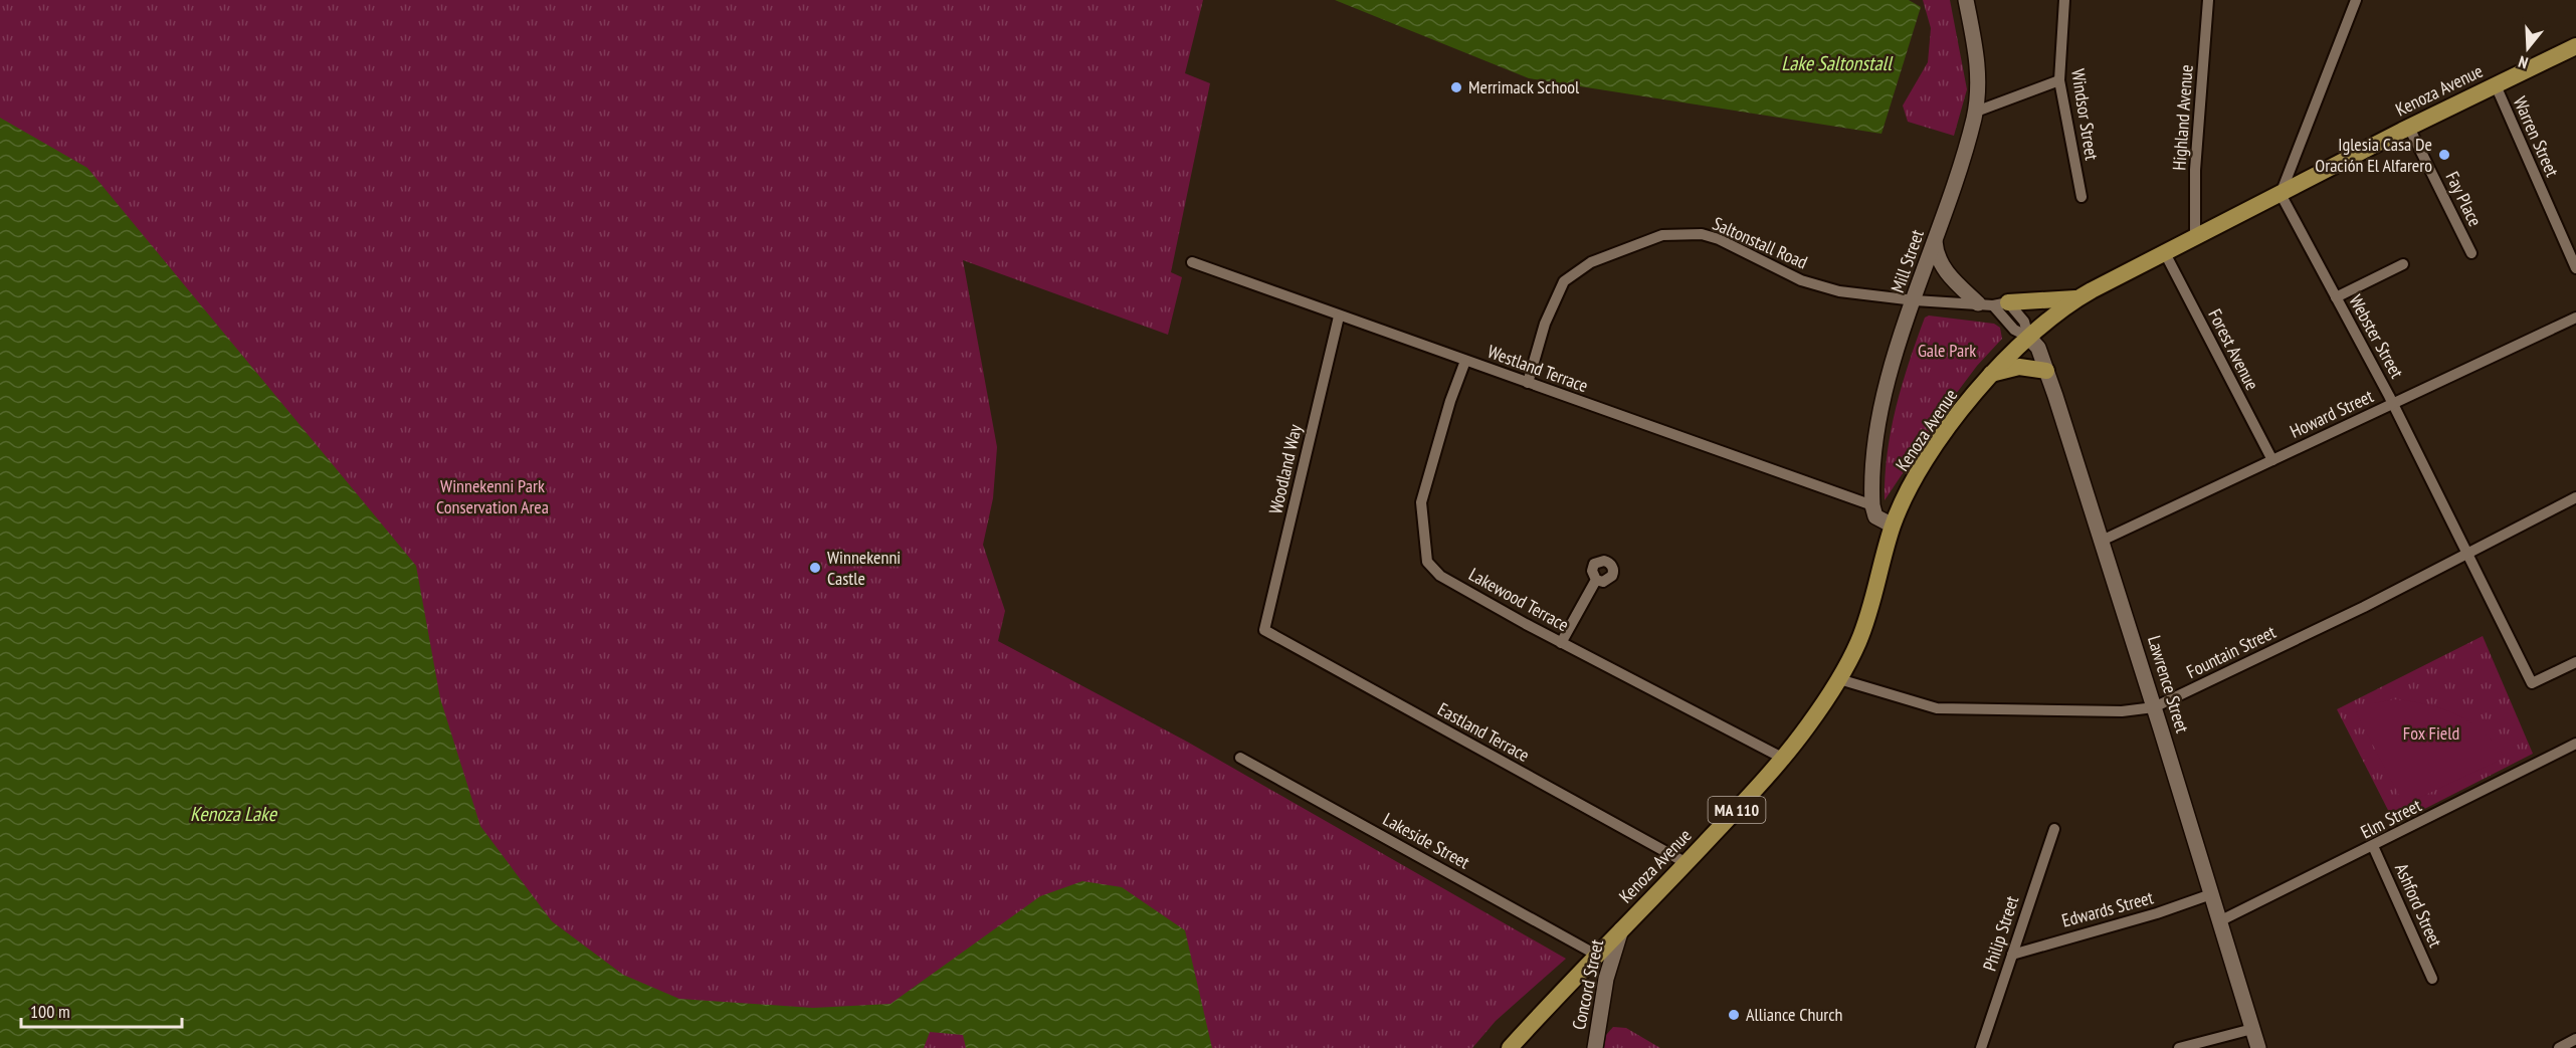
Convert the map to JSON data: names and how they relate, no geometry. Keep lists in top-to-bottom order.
{
  "streets": {
    "main road": [
      "Kenoza Avenue",
      "Mill Street",
      "Lawrence Street",
      "MA 110",
      "Concord Street"
    ],
    "street": [
      "Windsor Street",
      "Highland Avenue",
      "Warren Street",
      "Fay Place",
      "Saltonstall Road",
      "Webster Street",
      "Forest Avenue",
      "Westland Terrace",
      "Howard Street",
      "Woodland Way",
      "Lakewood Terrace",
      "Fountain Street",
      "Eastland Terrace",
      "Elm Street",
      "Lakeside Street",
      "Ashford Street",
      "Edwards Street",
      "Philip Street"
    ]
  },
  "crossings": [
    ["Kenoza Avenue", "Highland Avenue"],
    ["Kenoza Avenue", "Warren Street"],
    ["Kenoza Avenue", "Fay Place"],
    ["Kenoza Avenue", "Webster Street"],
    ["Kenoza Avenue", "Forest Avenue"],
    ["Kenoza Avenue", "Lakewood Terrace"],
    ["Kenoza Avenue", "Fountain Street"],
    ["Kenoza Avenue", "Lawrence Street"],
    ["Kenoza Avenue", "Eastland Terrace"],
    ["Kenoza Avenue", "Lakeside Street"],
    ["Kenoza Avenue", "Concord Street"],
    ["Saltonstall Road", "Mill Street"],
    ["Saltonstall Road", "Westland Terrace"],
    ["Mill Street", "Westland Terrace"],
    ["Webster Street", "Howard Street"],
    ["Webster Street", "Fountain Street"],
    ["Forest Avenue", "Howard Street"],
    ["Westland Terrace", "Woodland Way"],
    ["Westland Terrace", "Lakewood Terrace"],
    ["Howard Street", "Lawrence Street"],
    ["Woodland Way", "Eastland Terrace"],
    ["Fountain Street", "Lawrence Street"],
    ["Lawrence Street", "Elm Street"],
    ["Lawrence Street", "Edwards Street"],
    ["Elm Street", "Ashford Street"],
    ["Edwards Street", "Philip Street"]
  ],
  "water": ["Lake Saltonstall", "Kenoza Lake"],
  "parks": ["Gale Park", "Winnekenni Park Conservation Area", "Fox Field"],
  "places": [
    "Merrimack School",
    "Iglesia Casa De Oración El Alfarero",
    "Winnekenni Castle",
    "Alliance Church"
  ],
  "scale_bar": "100 m",
  "north": "bottom"
}
